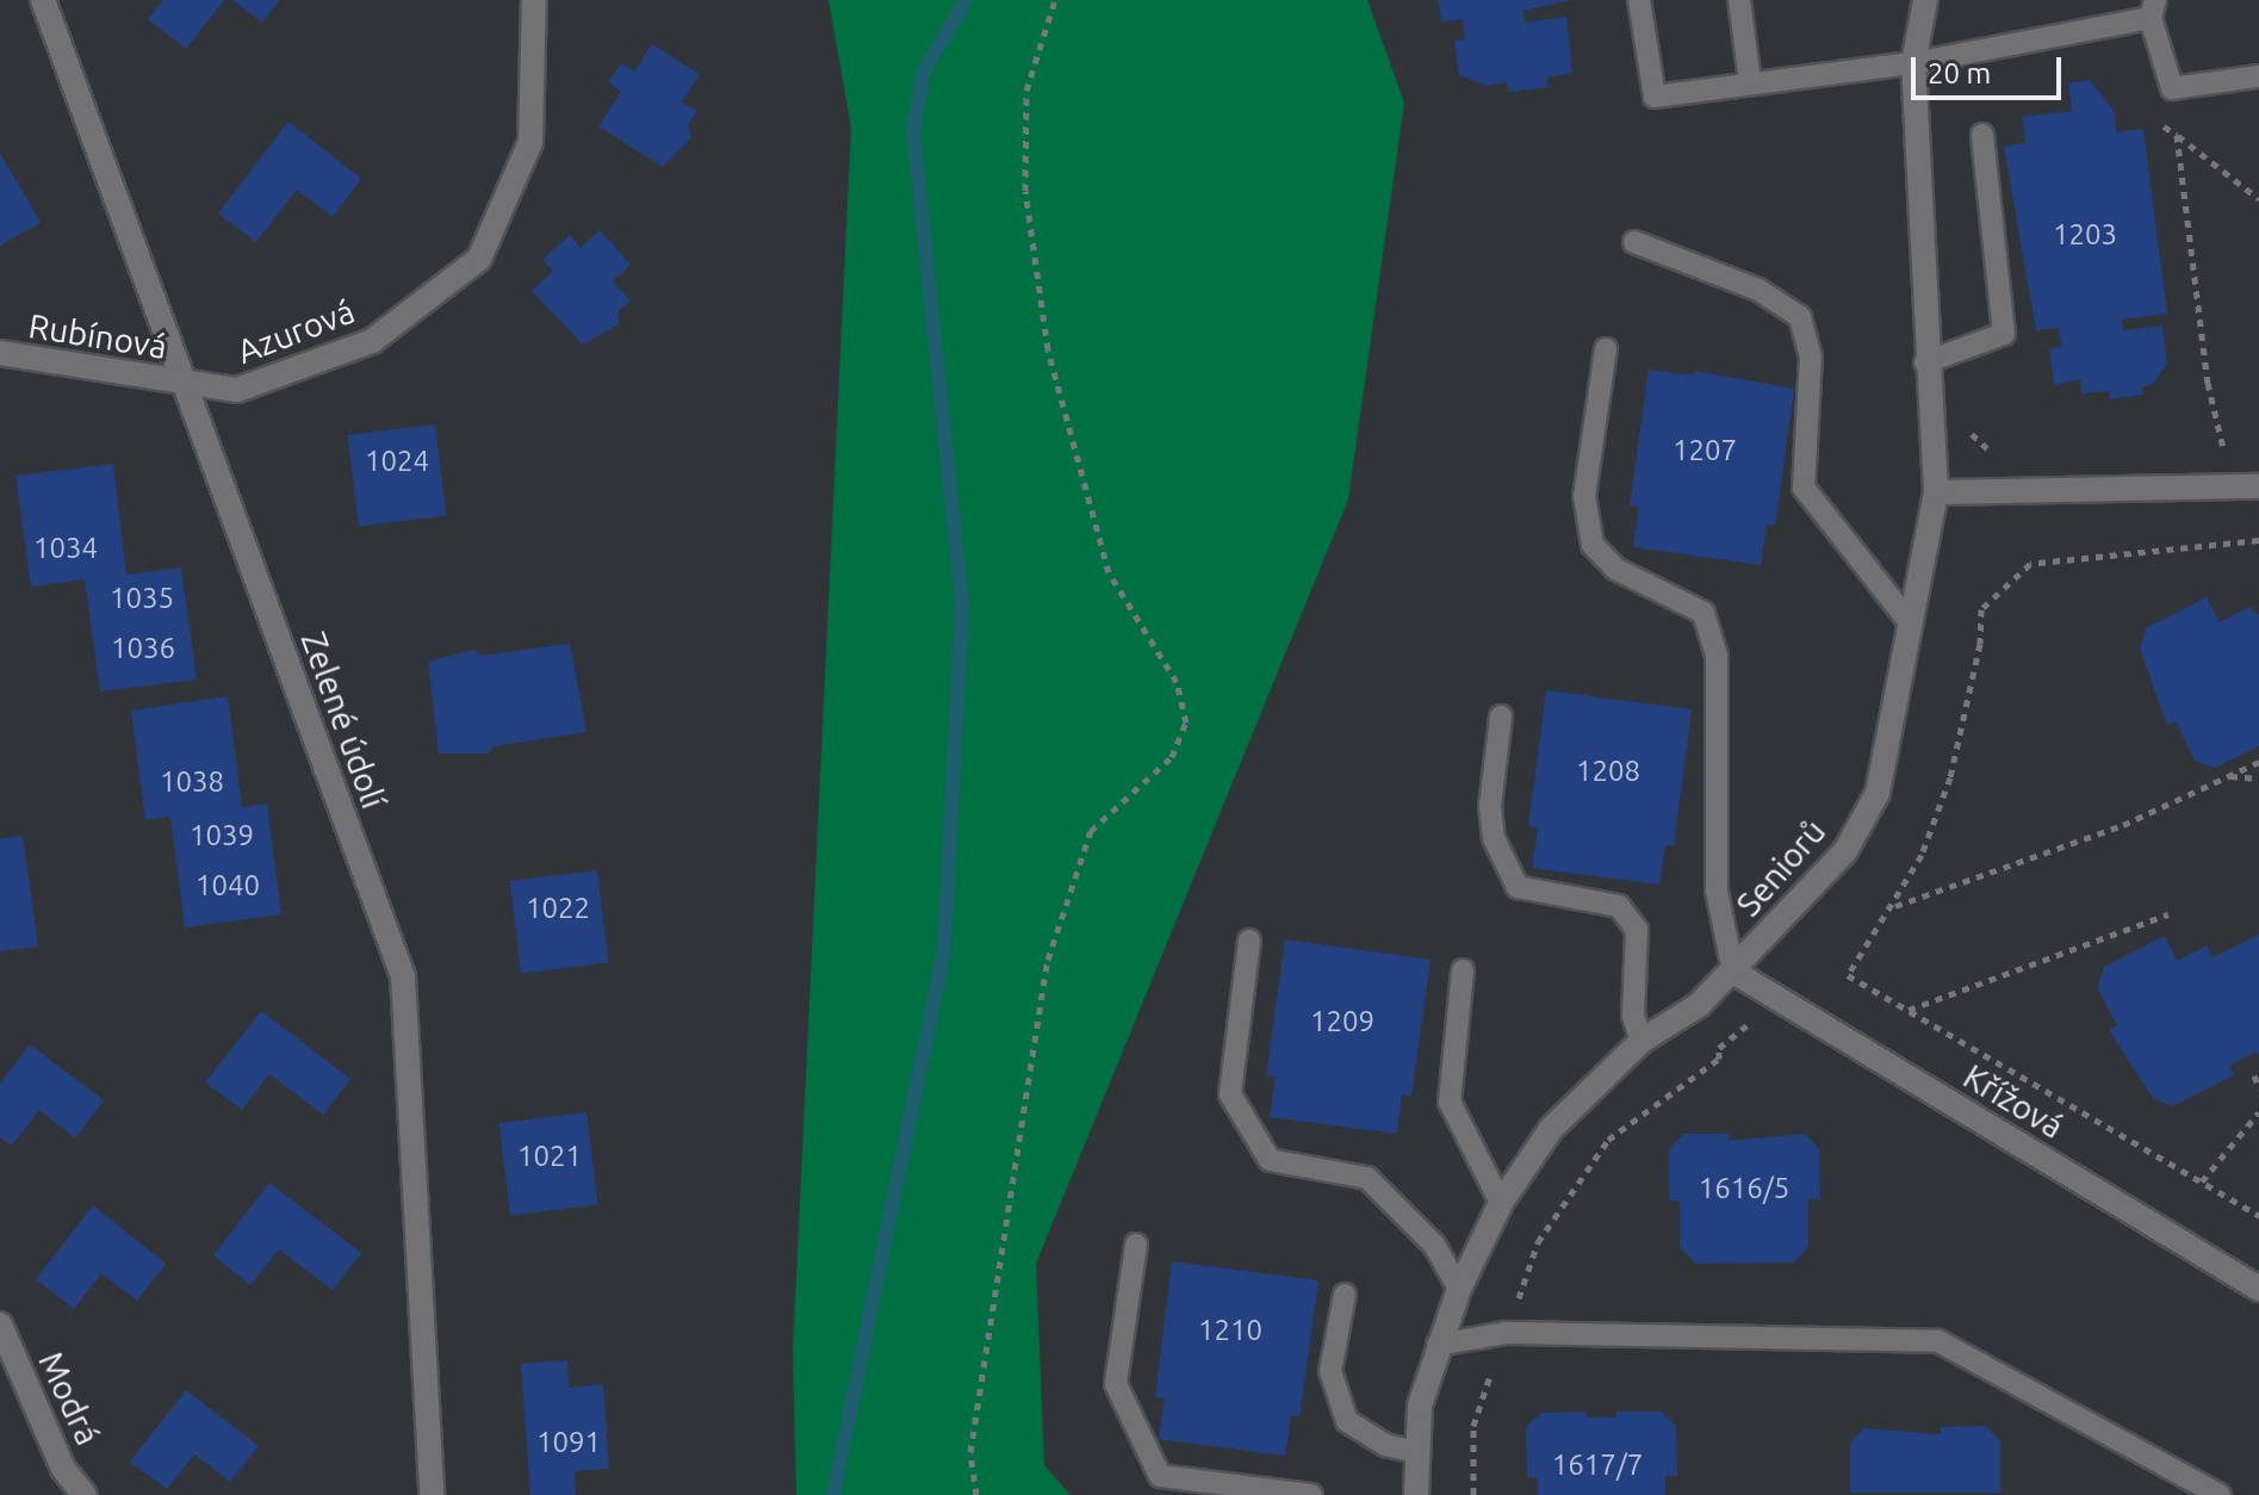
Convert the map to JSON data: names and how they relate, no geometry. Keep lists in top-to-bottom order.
{
  "streets": {
    "street": [
      "Azurová",
      "Rubínová",
      "Zelené údolí",
      "Seniorů",
      "Křížová",
      "Modrá"
    ]
  },
  "crossings": [
    ["Azurová", "Rubínová"],
    ["Azurová", "Zelené údolí"],
    ["Rubínová", "Zelené údolí"],
    ["Seniorů", "Křížová"]
  ],
  "house_numbers": [
    "1203",
    "1207",
    "1024",
    "1034",
    "1035",
    "1036",
    "1208",
    "1038",
    "1039",
    "1040",
    "1022",
    "1209",
    "1021",
    "1616/5",
    "1210",
    "1091",
    "1617/7"
  ],
  "scale_bar": "20 m"
}
